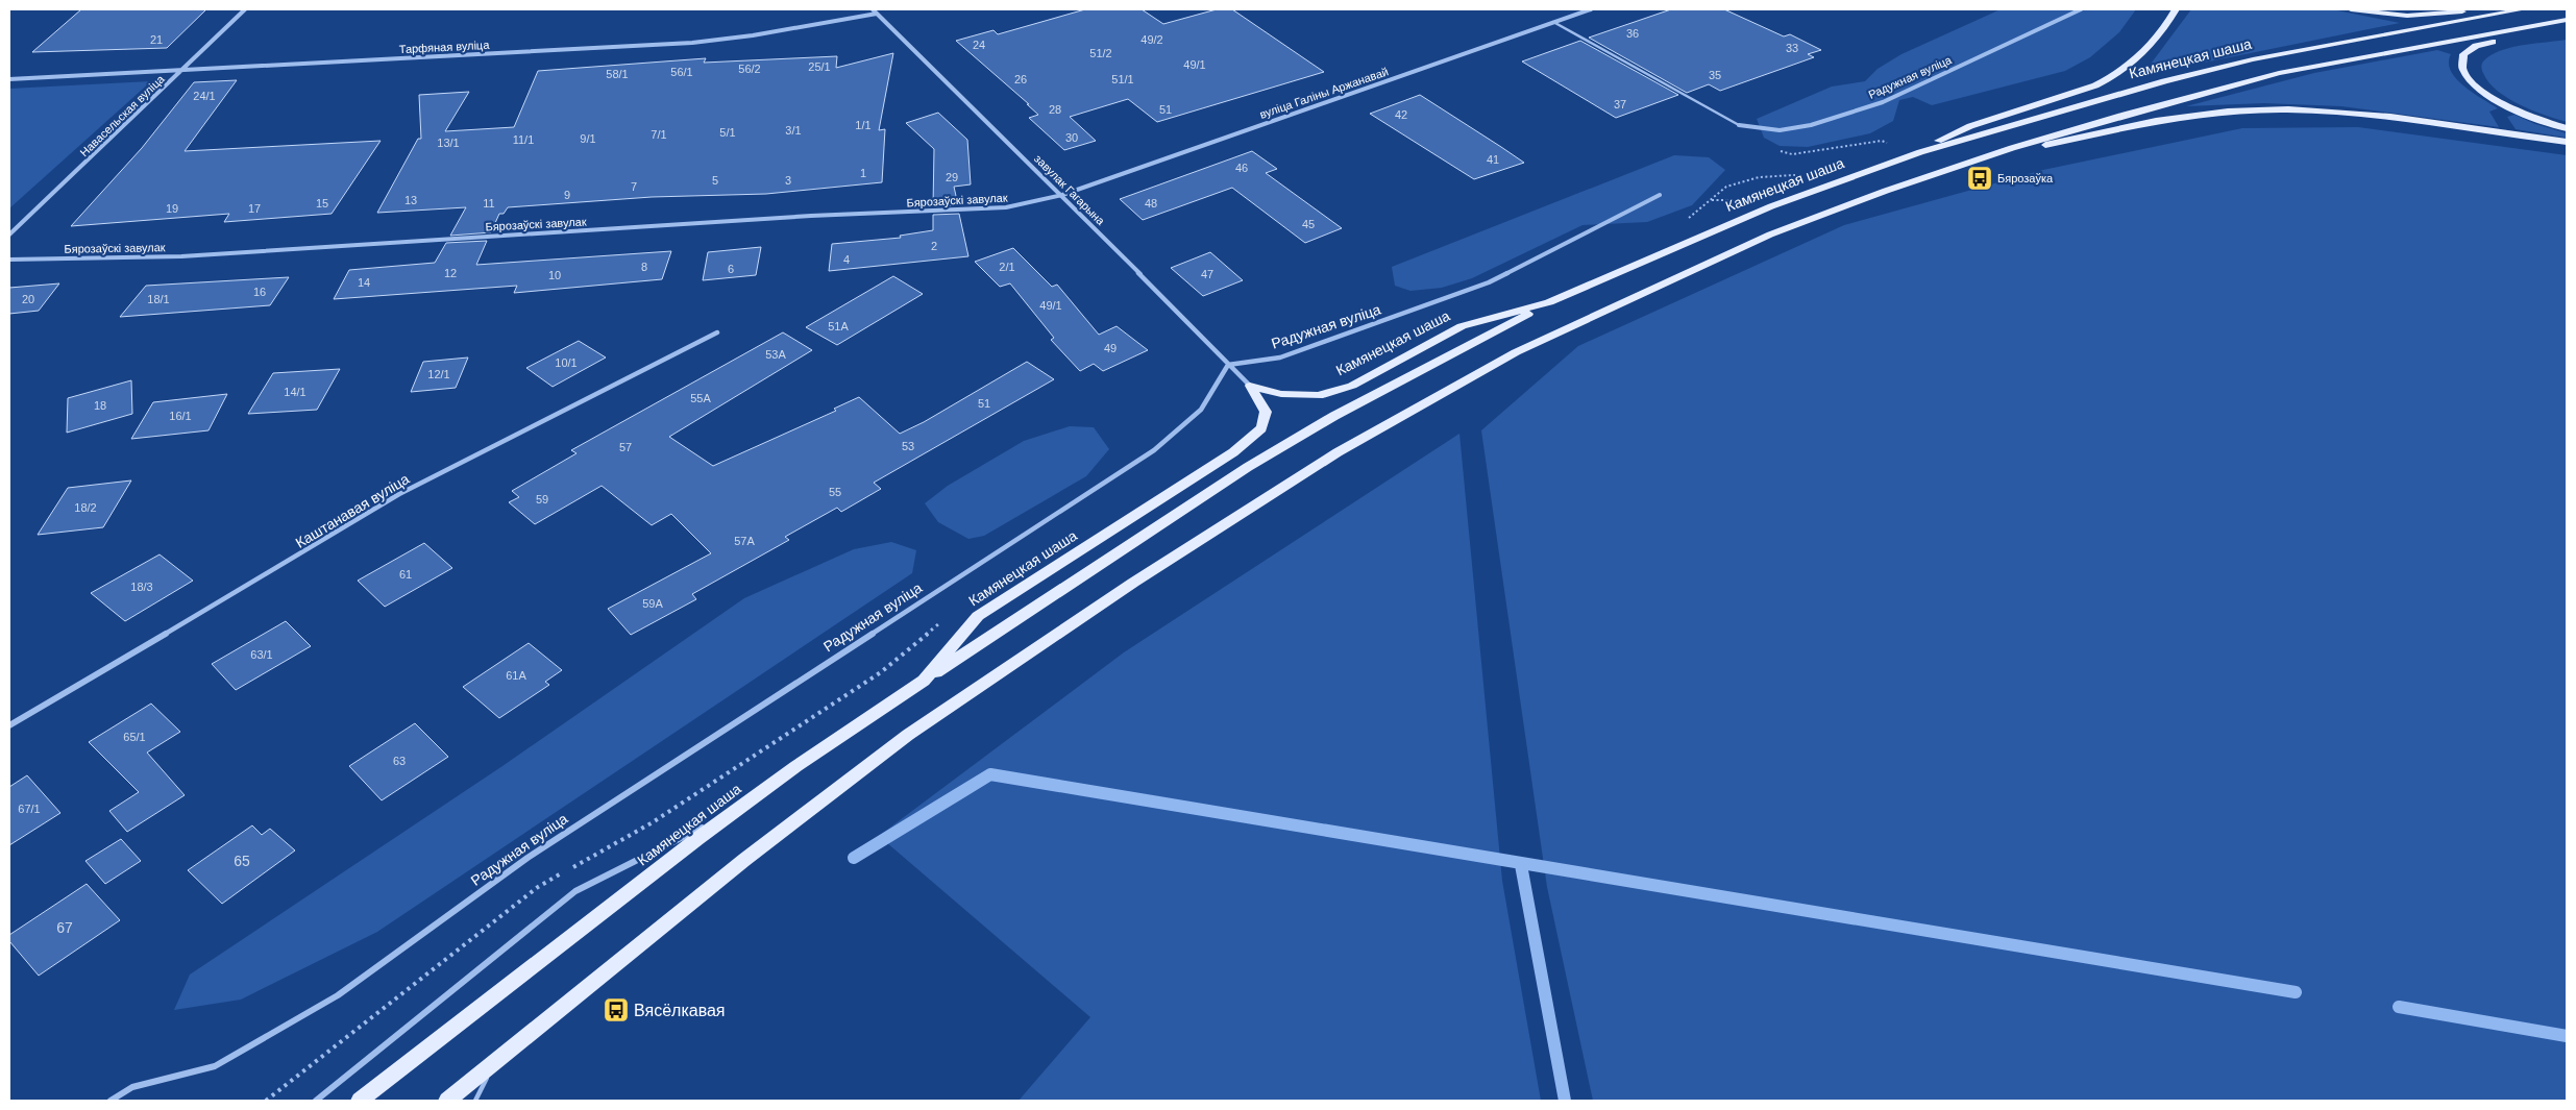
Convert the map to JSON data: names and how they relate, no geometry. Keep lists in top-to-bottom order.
{
  "streets": {
    "main road": ["Камянецкая шаша"],
    "street": [
      "Тарфяная вуліца",
      "Радужная вуліца",
      "вуліца Галіны Аржанавай",
      "Навасельская вуліца",
      "завулак Гагарына",
      "Бярозаўскі завулак",
      "Каштанавая вуліца"
    ]
  },
  "crossings": [
    ["Тарфяная вуліца", "Навасельская вуліца"],
    ["Тарфяная вуліца", "завулак Гагарына"],
    ["Камянецкая шаша", "завулак Гагарына"],
    ["Радужная вуліца", "завулак Гагарына"],
    ["вуліца Галіны Аржанавай", "завулак Гагарына"],
    ["вуліца Галіны Аржанавай", "Бярозаўскі завулак"],
    ["завулак Гагарына", "Бярозаўскі завулак"]
  ],
  "places": {
    "bus stop": ["Бярозаўка", "Вясёлкавая"]
  },
  "house_numbers": [
    "36",
    "21",
    "49/2",
    "24",
    "33",
    "51/2",
    "49/1",
    "25/1",
    "56/2",
    "56/1",
    "58/1",
    "35",
    "26",
    "51/1",
    "24/1",
    "37",
    "28",
    "51",
    "42",
    "1/1",
    "3/1",
    "5/1",
    "7/1",
    "30",
    "9/1",
    "11/1",
    "13/1",
    "41",
    "46",
    "1",
    "29",
    "5",
    "3",
    "7",
    "9",
    "13",
    "15",
    "11",
    "48",
    "19",
    "17",
    "45",
    "2",
    "4",
    "8",
    "2/1",
    "6",
    "12",
    "47",
    "10",
    "14",
    "16",
    "20",
    "18/1",
    "49/1",
    "51А",
    "49",
    "53А",
    "10/1",
    "12/1",
    "14/1",
    "55А",
    "51",
    "18",
    "16/1",
    "53",
    "57",
    "55",
    "59",
    "18/2",
    "57А",
    "61",
    "18/3",
    "59А",
    "63/1",
    "61А",
    "65/1",
    "63",
    "67/1",
    "65",
    "67"
  ]
}
